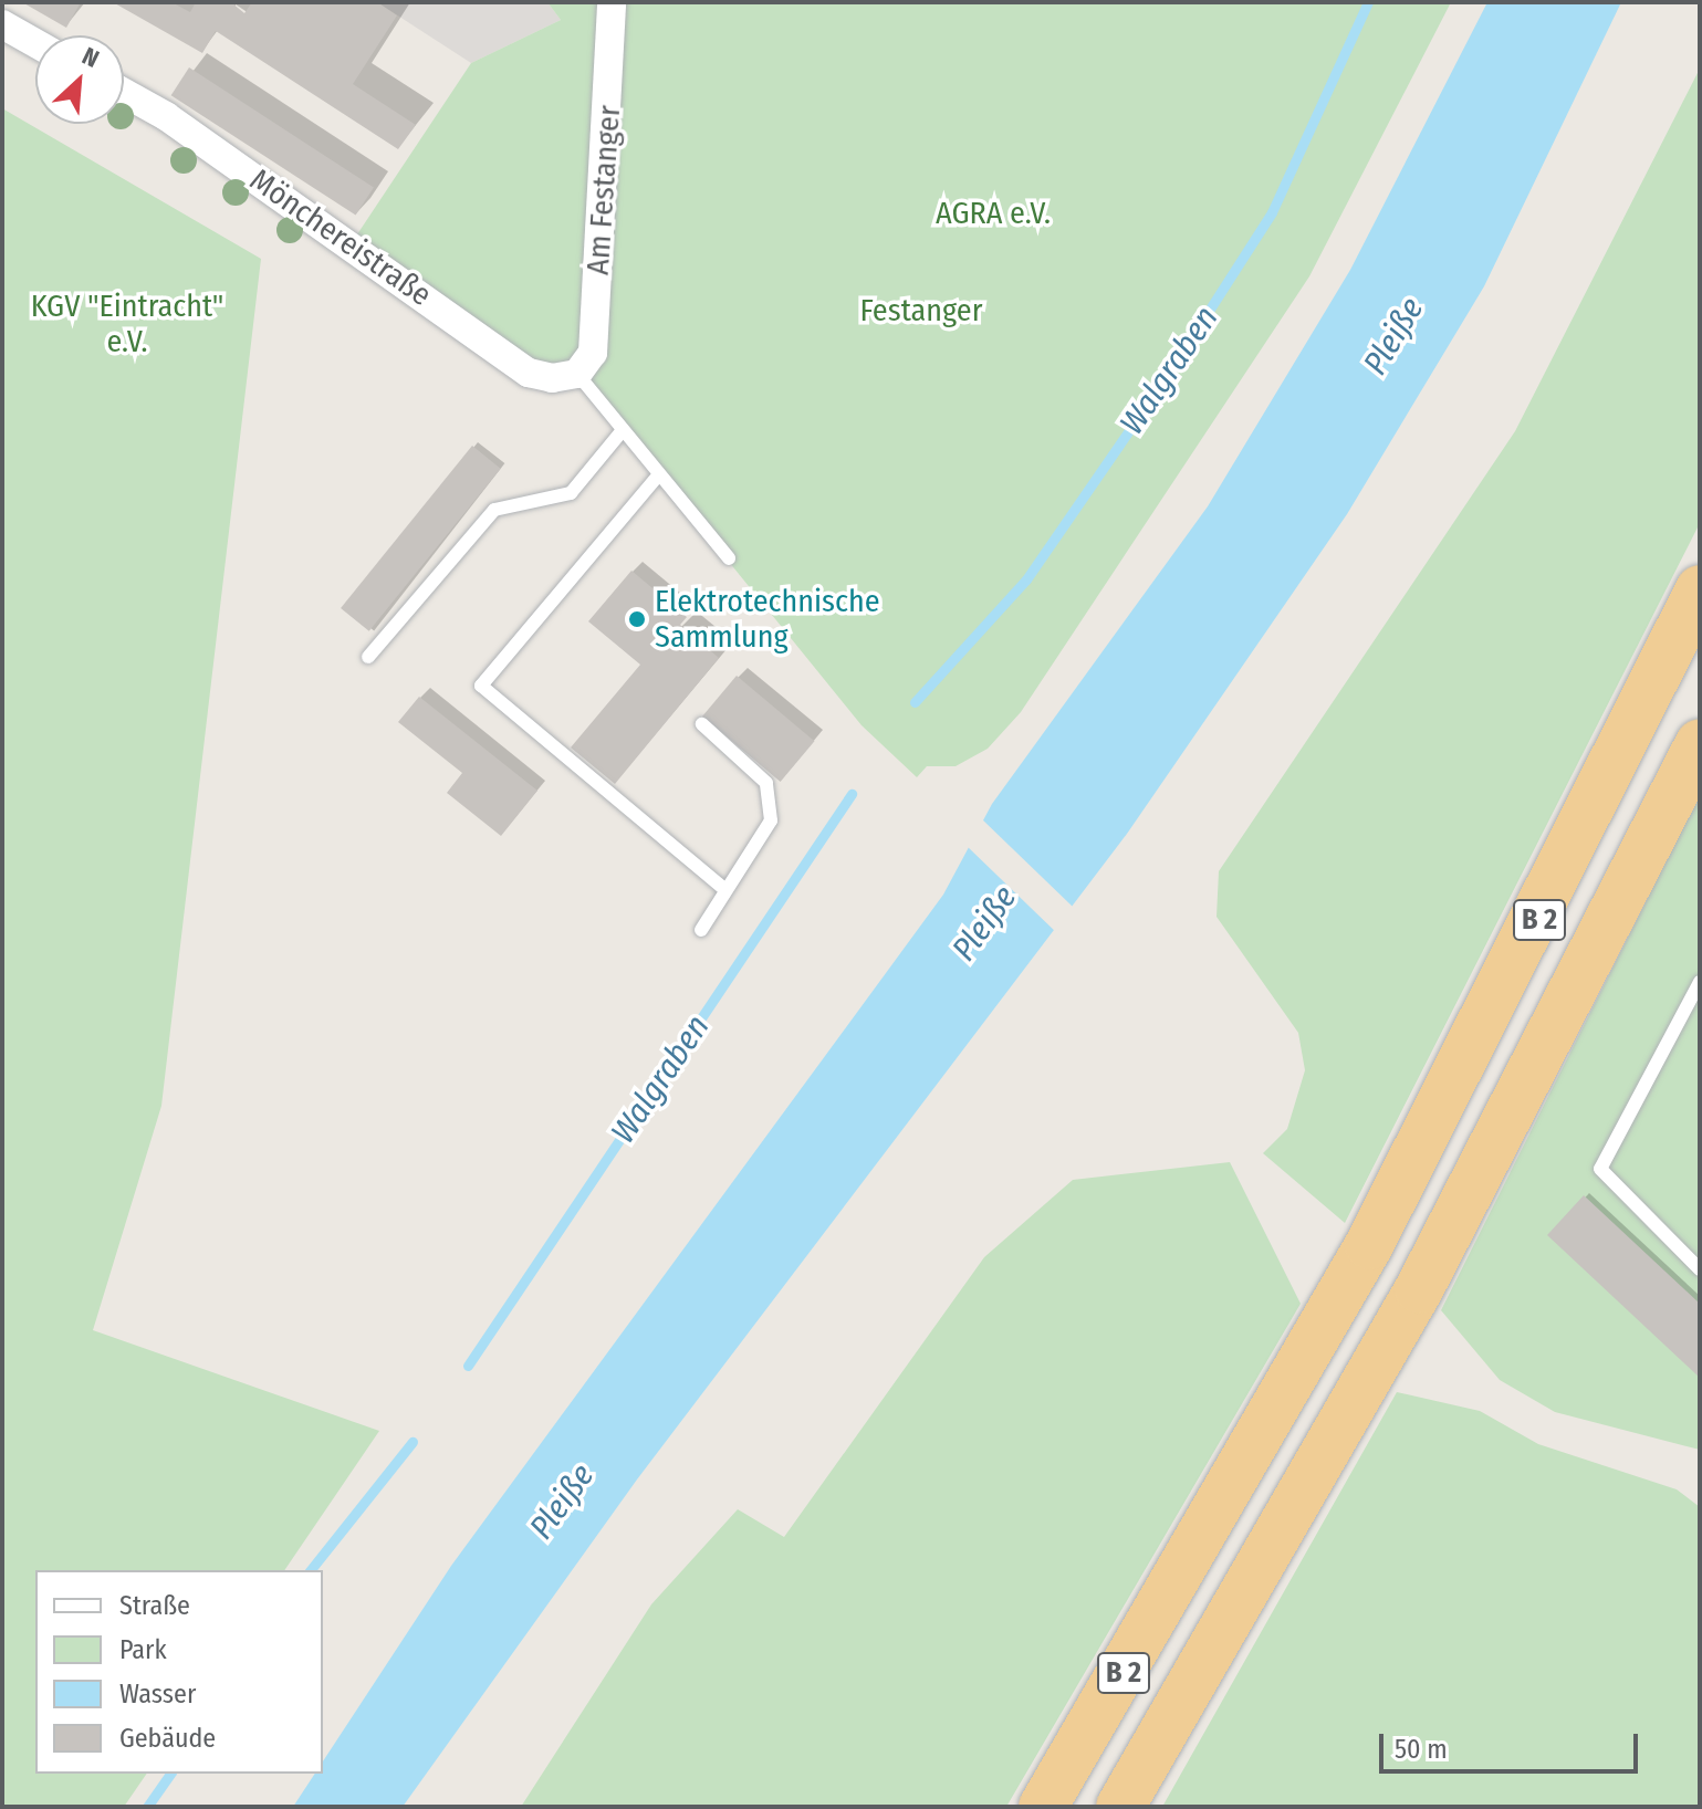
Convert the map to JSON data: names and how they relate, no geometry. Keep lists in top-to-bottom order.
{
  "streets": {
    "highway": ["B 2"],
    "street": ["Am Festanger", "Mönchereistraße"]
  },
  "crossings": [
    ["Am Festanger", "Mönchereistraße"]
  ],
  "water": ["Pleiße", "Walgraben"],
  "parks": ["AGRA e.V.", "KGV \"Eintracht\" e.V.", "Festanger"],
  "places": ["Elektrotechnische Sammlung"],
  "legend": [
    "Straße",
    "Park",
    "Wasser",
    "Gebäude"
  ],
  "scale_bar": "50 m",
  "north": "top right"
}
